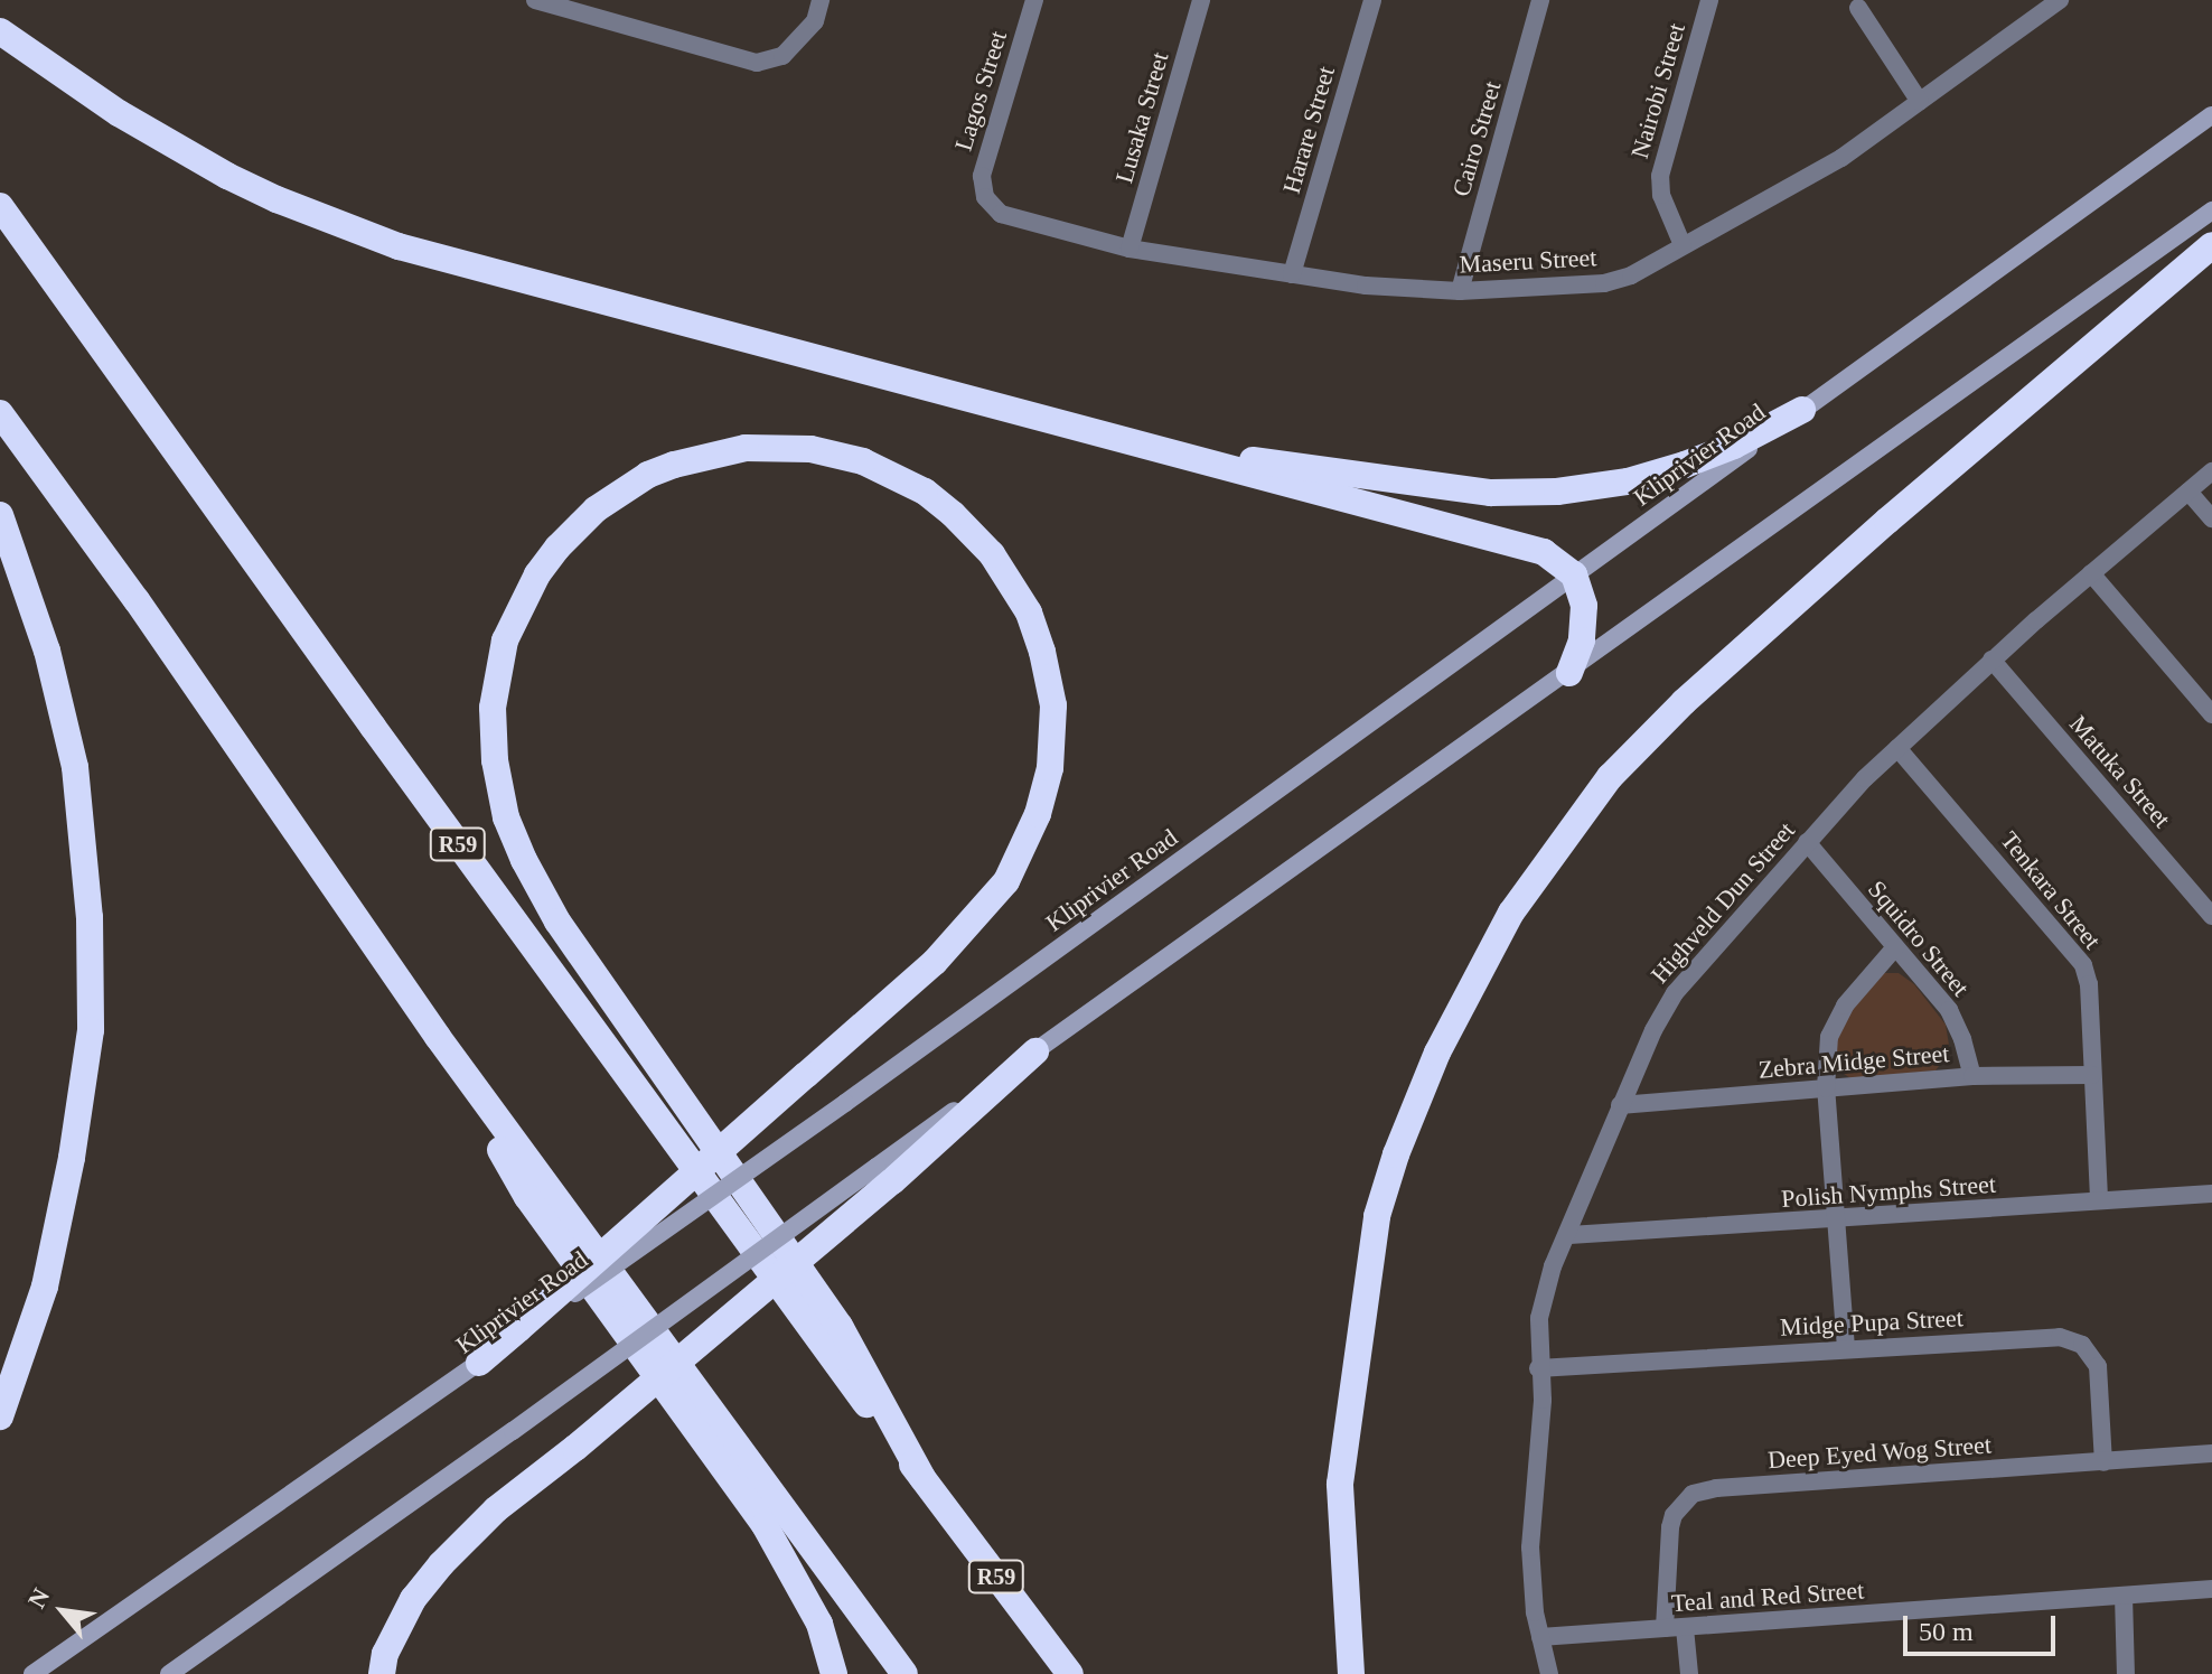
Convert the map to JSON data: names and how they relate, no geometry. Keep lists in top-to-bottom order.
{
  "streets": {
    "highway": ["R59"],
    "main road": ["Kliprivier Road"],
    "street": [
      "Lagos Street",
      "Nairobi Street",
      "Lusaka Street",
      "Harare Street",
      "Cairo Street",
      "Maseru Street",
      "Matuka Street",
      "Tenkara Street",
      "Highveld Dun Street",
      "Squidro Street",
      "Zebra Midge Street",
      "Polish Nymphs Street",
      "Midge Pupa Street",
      "Deep Eyed Wog Street",
      "Teal and Red Street"
    ]
  },
  "crossings": [
    ["Lagos Street", "Maseru Street"],
    ["Nairobi Street", "Maseru Street"],
    ["Lusaka Street", "Maseru Street"],
    ["Harare Street", "Maseru Street"],
    ["Cairo Street", "Maseru Street"],
    ["Matuka Street", "Highveld Dun Street"],
    ["Tenkara Street", "Highveld Dun Street"],
    ["Tenkara Street", "Zebra Midge Street"],
    ["Tenkara Street", "Polish Nymphs Street"],
    ["Highveld Dun Street", "Squidro Street"],
    ["Highveld Dun Street", "Zebra Midge Street"],
    ["Highveld Dun Street", "Polish Nymphs Street"],
    ["Highveld Dun Street", "Midge Pupa Street"],
    ["Highveld Dun Street", "Teal and Red Street"],
    ["Squidro Street", "Zebra Midge Street"],
    ["Midge Pupa Street", "Deep Eyed Wog Street"],
    ["Deep Eyed Wog Street", "Teal and Red Street"]
  ],
  "scale_bar": "50 m",
  "north": "top left"
}
